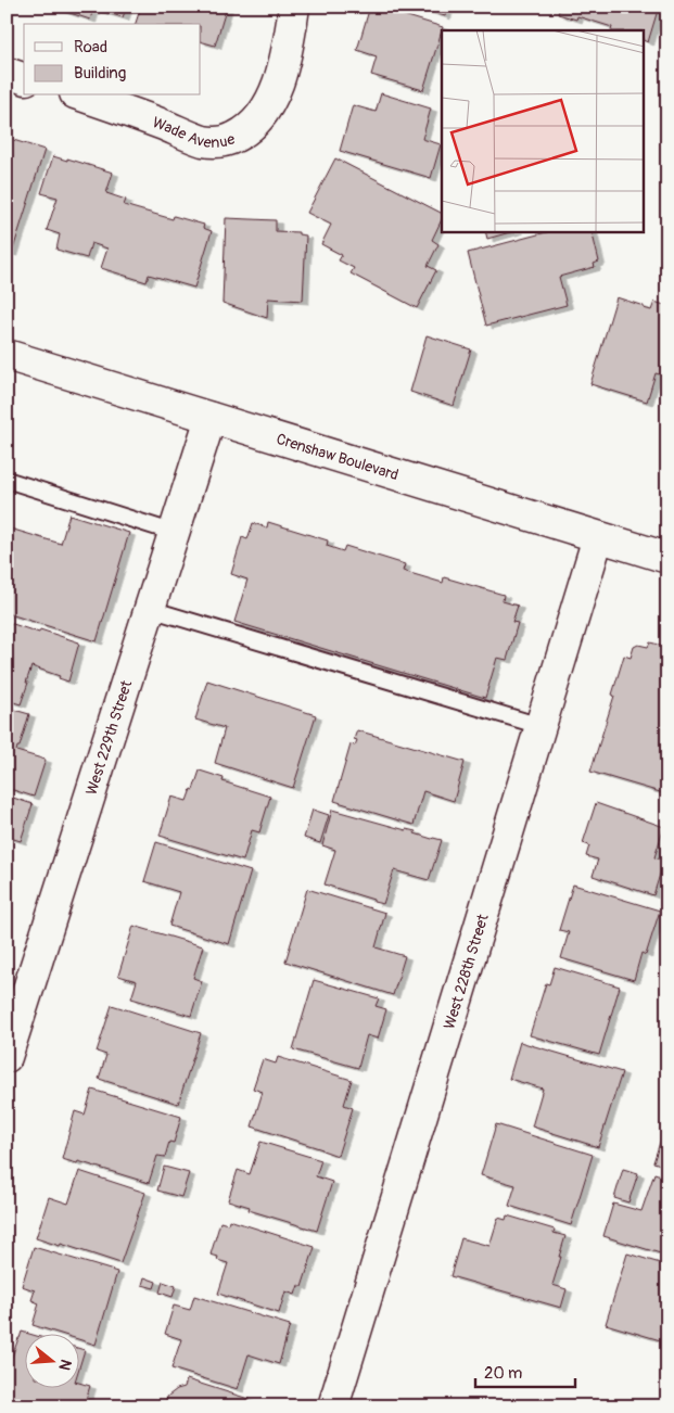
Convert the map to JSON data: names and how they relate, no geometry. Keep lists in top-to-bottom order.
{
  "streets": {
    "street": [
      "Wade Avenue",
      "Crenshaw Boulevard",
      "West 229th Street",
      "West 228th Street"
    ]
  },
  "crossings": [
    ["Crenshaw Boulevard", "West 229th Street"],
    ["Crenshaw Boulevard", "West 228th Street"]
  ],
  "legend": ["Road", "Building"],
  "scale_bar": "20 m",
  "north": "right"
}
